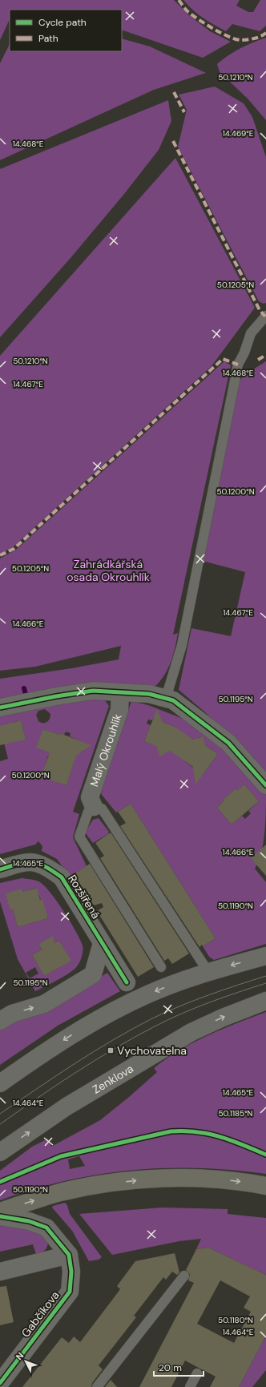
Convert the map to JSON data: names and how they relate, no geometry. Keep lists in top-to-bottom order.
{
  "streets": {
    "street": [
      "Malý Okrouhlík",
      "Rozšířená",
      "Zenklova",
      "Gabčíkova"
    ]
  },
  "parks": ["Zahrádkářská osada Okrouhlík"],
  "places": {
    "transit": ["Vychovatelna"]
  },
  "legend": ["Cycle path", "Path"],
  "scale_bar": "20 m",
  "north": "top left",
  "coordinates": [
    "50.1210°N",
    "14.469°E",
    "14.468°E",
    "50.1205°N",
    "14.467°E",
    "50.1200°N",
    "14.466°E",
    "50.1195°N",
    "14.465°E",
    "50.1190°N",
    "14.464°E",
    "50.1185°N",
    "50.1180°N"
  ]
}
